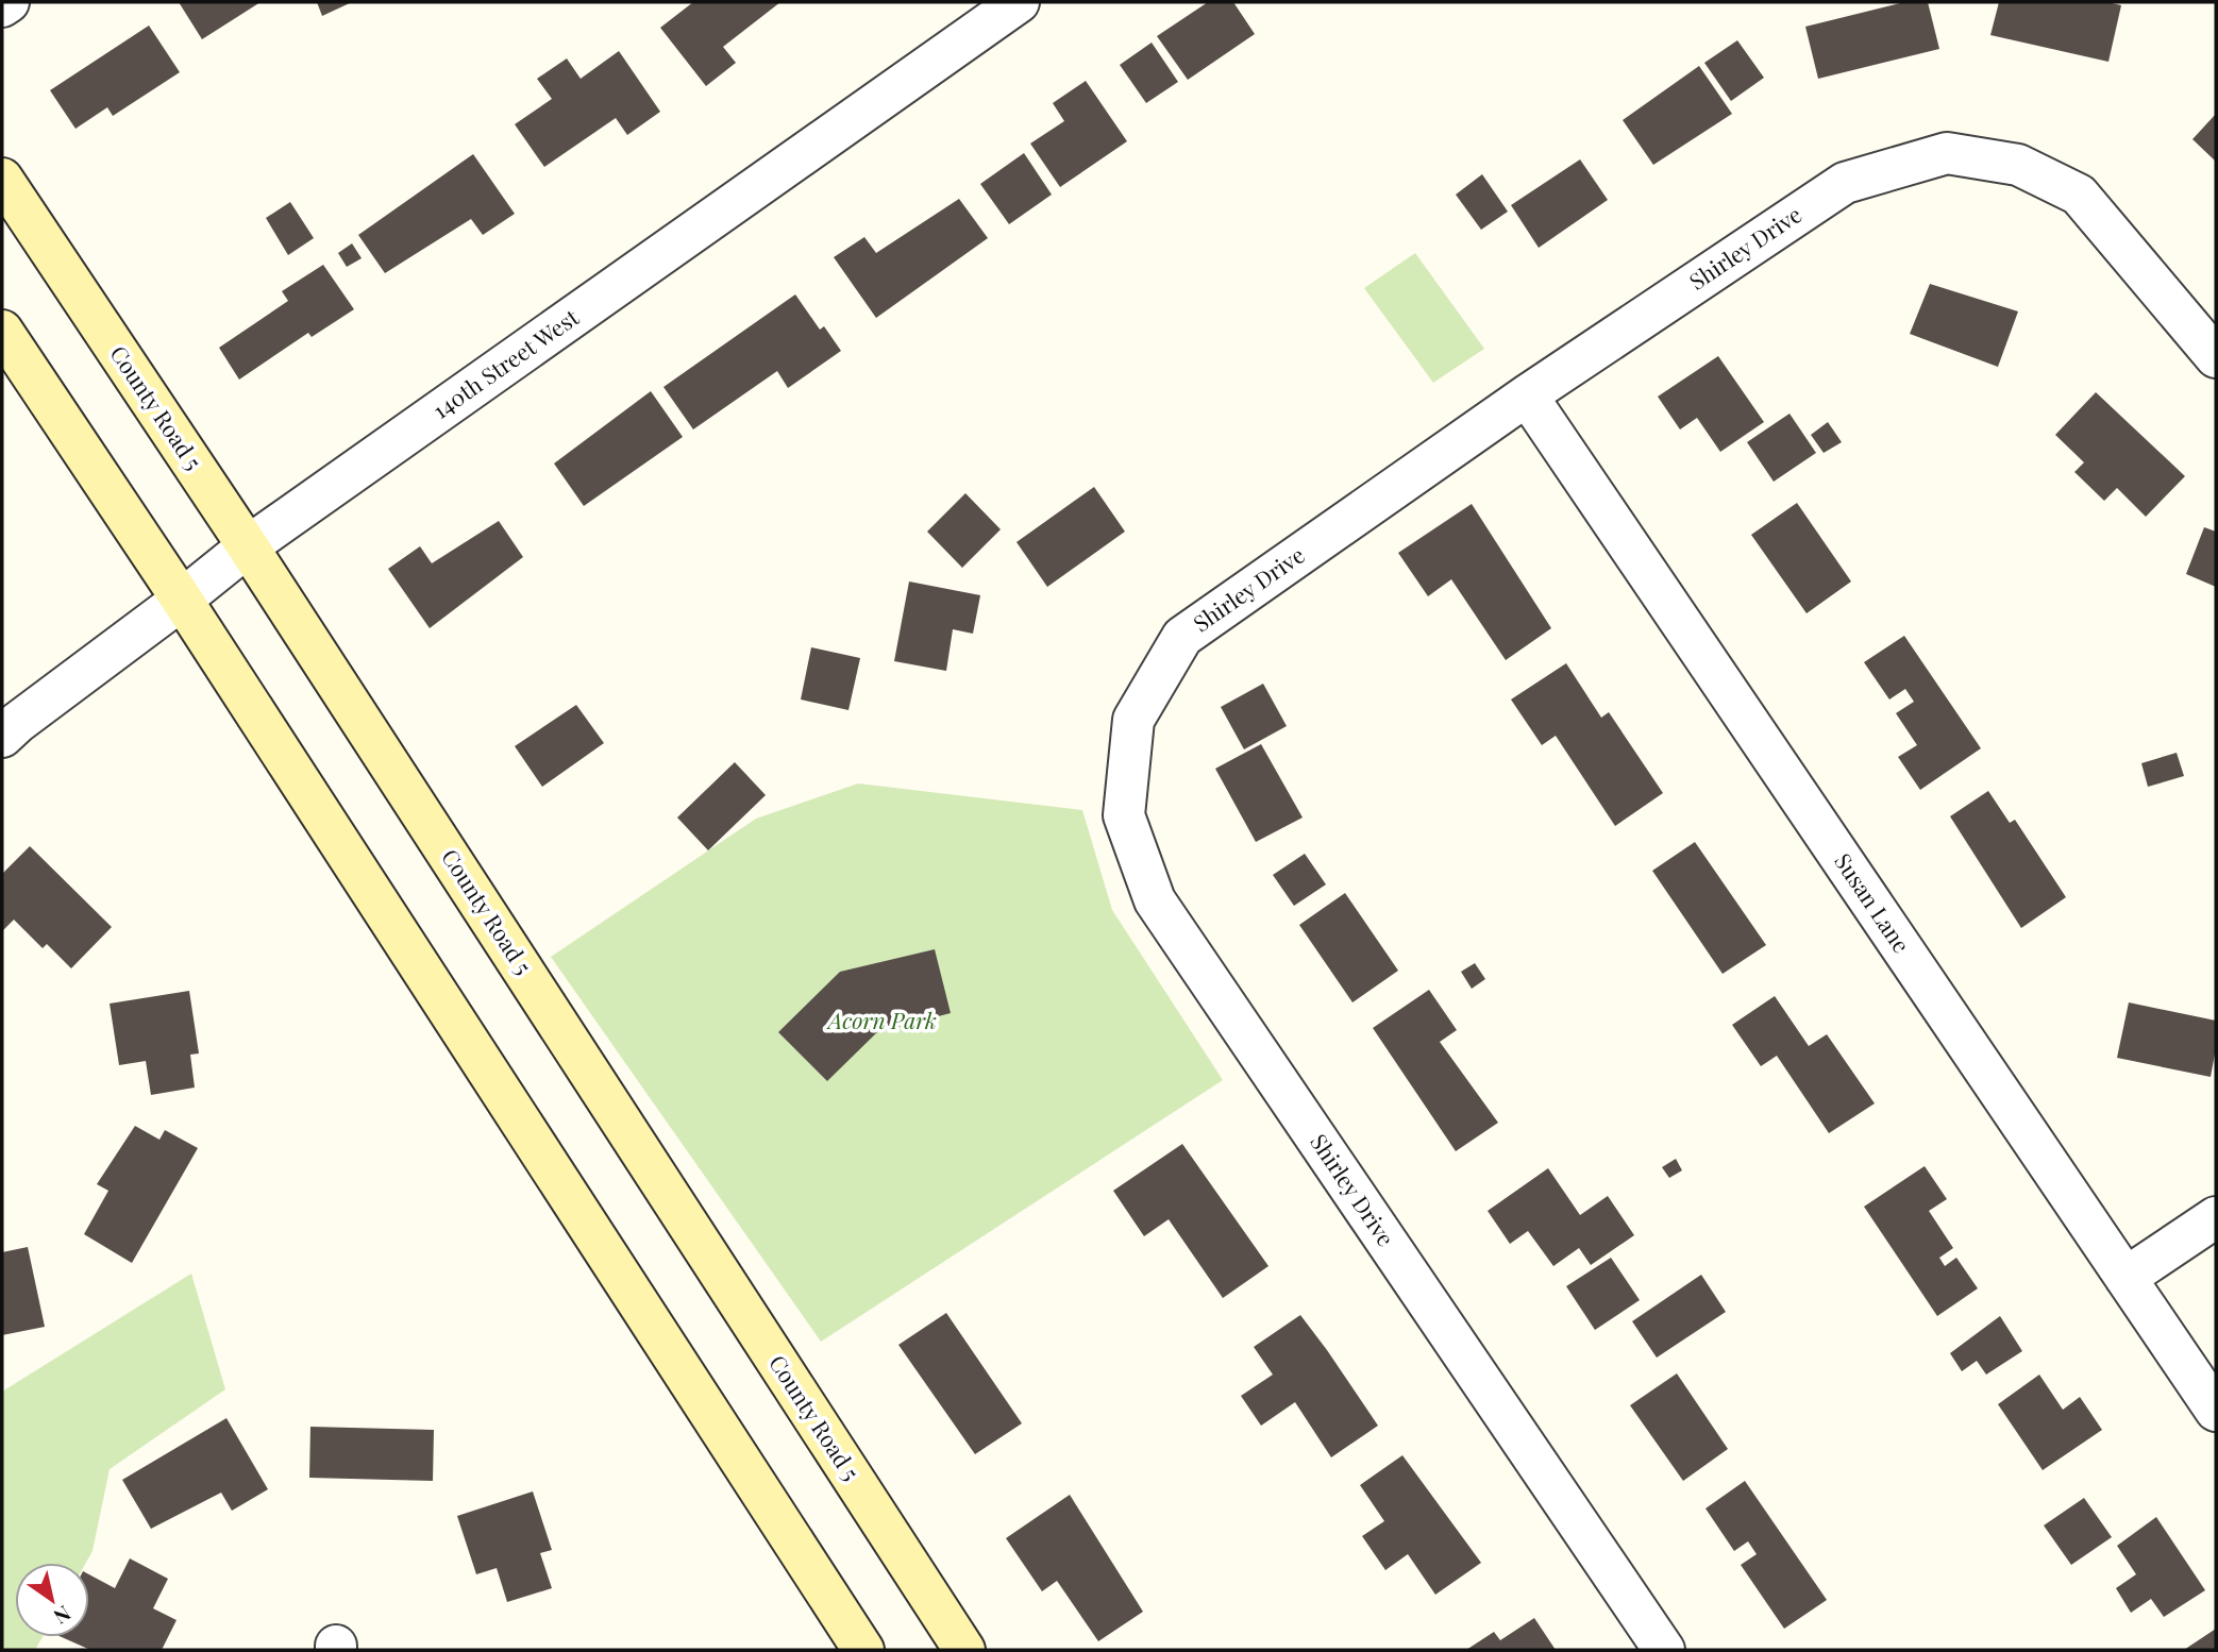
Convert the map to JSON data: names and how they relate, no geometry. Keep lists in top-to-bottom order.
{
  "streets": {
    "main road": ["County Road 5"],
    "street": ["Shirley Drive", "140th Street West", "Susan Lane"]
  },
  "crossings": [
    ["Shirley Drive", "Susan Lane"],
    ["140th Street West", "County Road 5"]
  ],
  "parks": ["Acorn Park"],
  "north": "bottom right"
}
